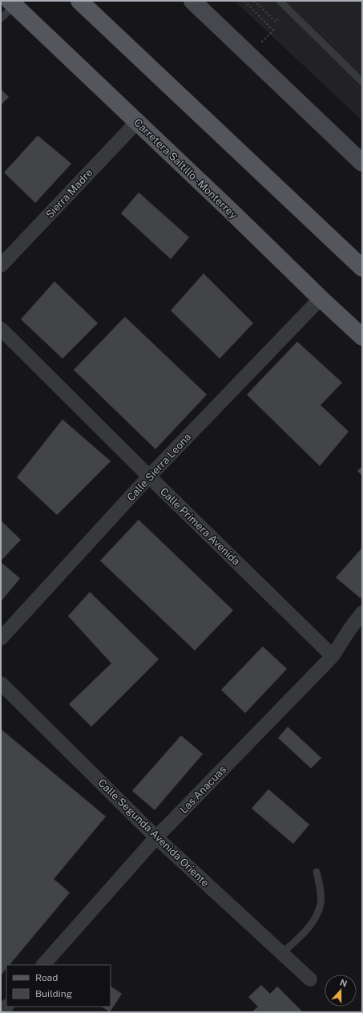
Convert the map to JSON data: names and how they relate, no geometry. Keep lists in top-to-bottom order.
{
  "streets": {
    "main road": ["Carretera Saltillo - Monterrey"],
    "street": [
      "Sierra Madre",
      "Calle Sierra Leona",
      "Calle Primera Avenida",
      "Las Anacuas",
      "Calle Segunda Avenida Oriente"
    ]
  },
  "crossings": [
    ["Carretera Saltillo - Monterrey", "Sierra Madre"],
    ["Carretera Saltillo - Monterrey", "Calle Sierra Leona"],
    ["Calle Sierra Leona", "Calle Primera Avenida"],
    ["Calle Primera Avenida", "Las Anacuas"],
    ["Las Anacuas", "Calle Segunda Avenida Oriente"]
  ],
  "legend": ["Road", "Building"],
  "north": "top"
}
